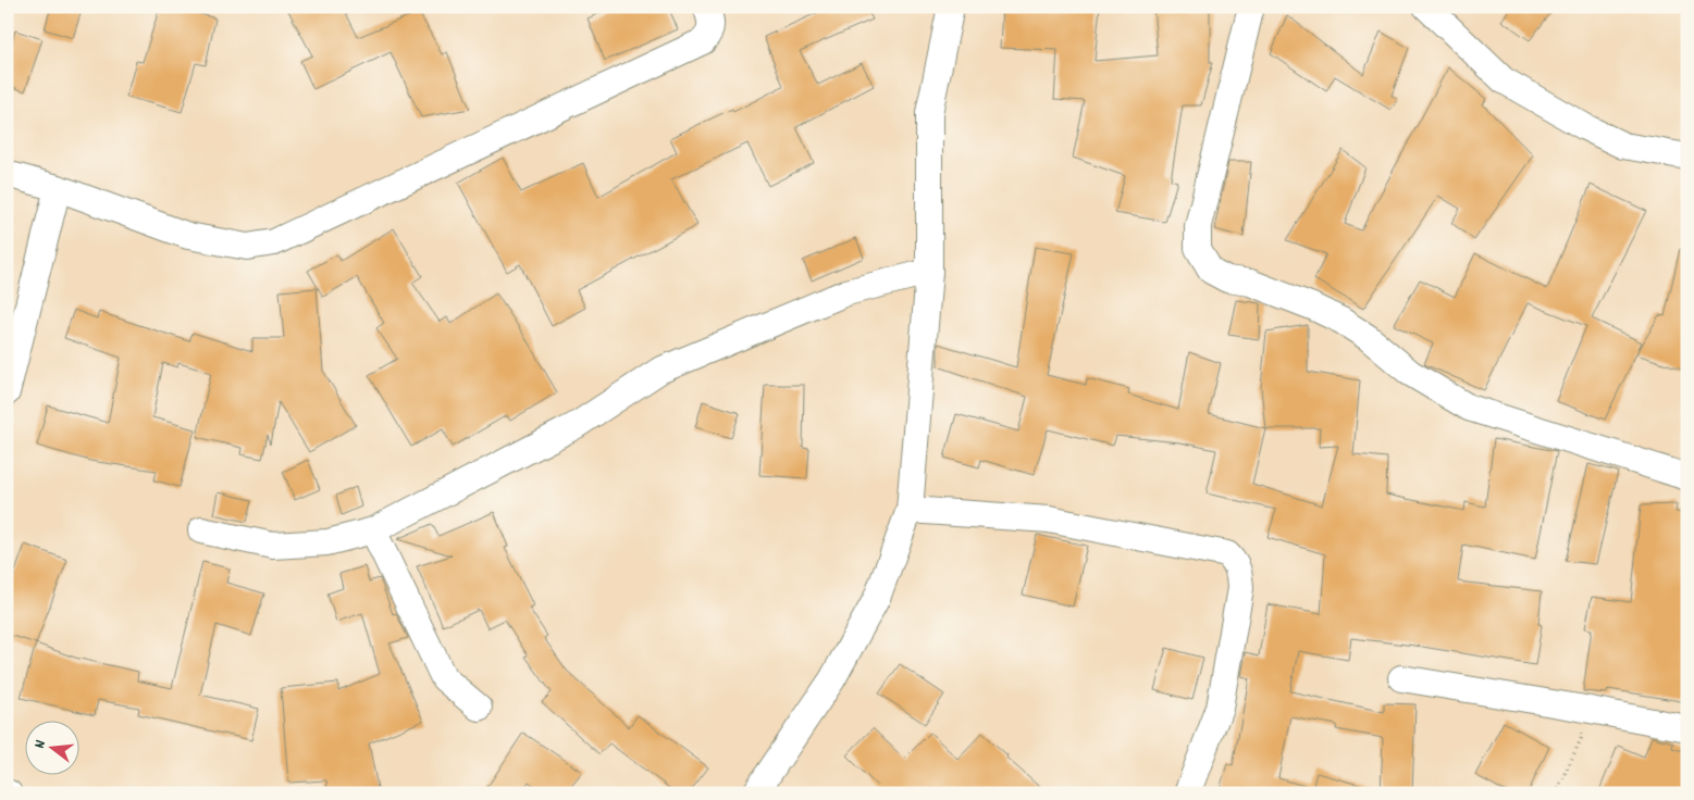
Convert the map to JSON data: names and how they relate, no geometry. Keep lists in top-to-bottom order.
{
  "north": "left"
}
